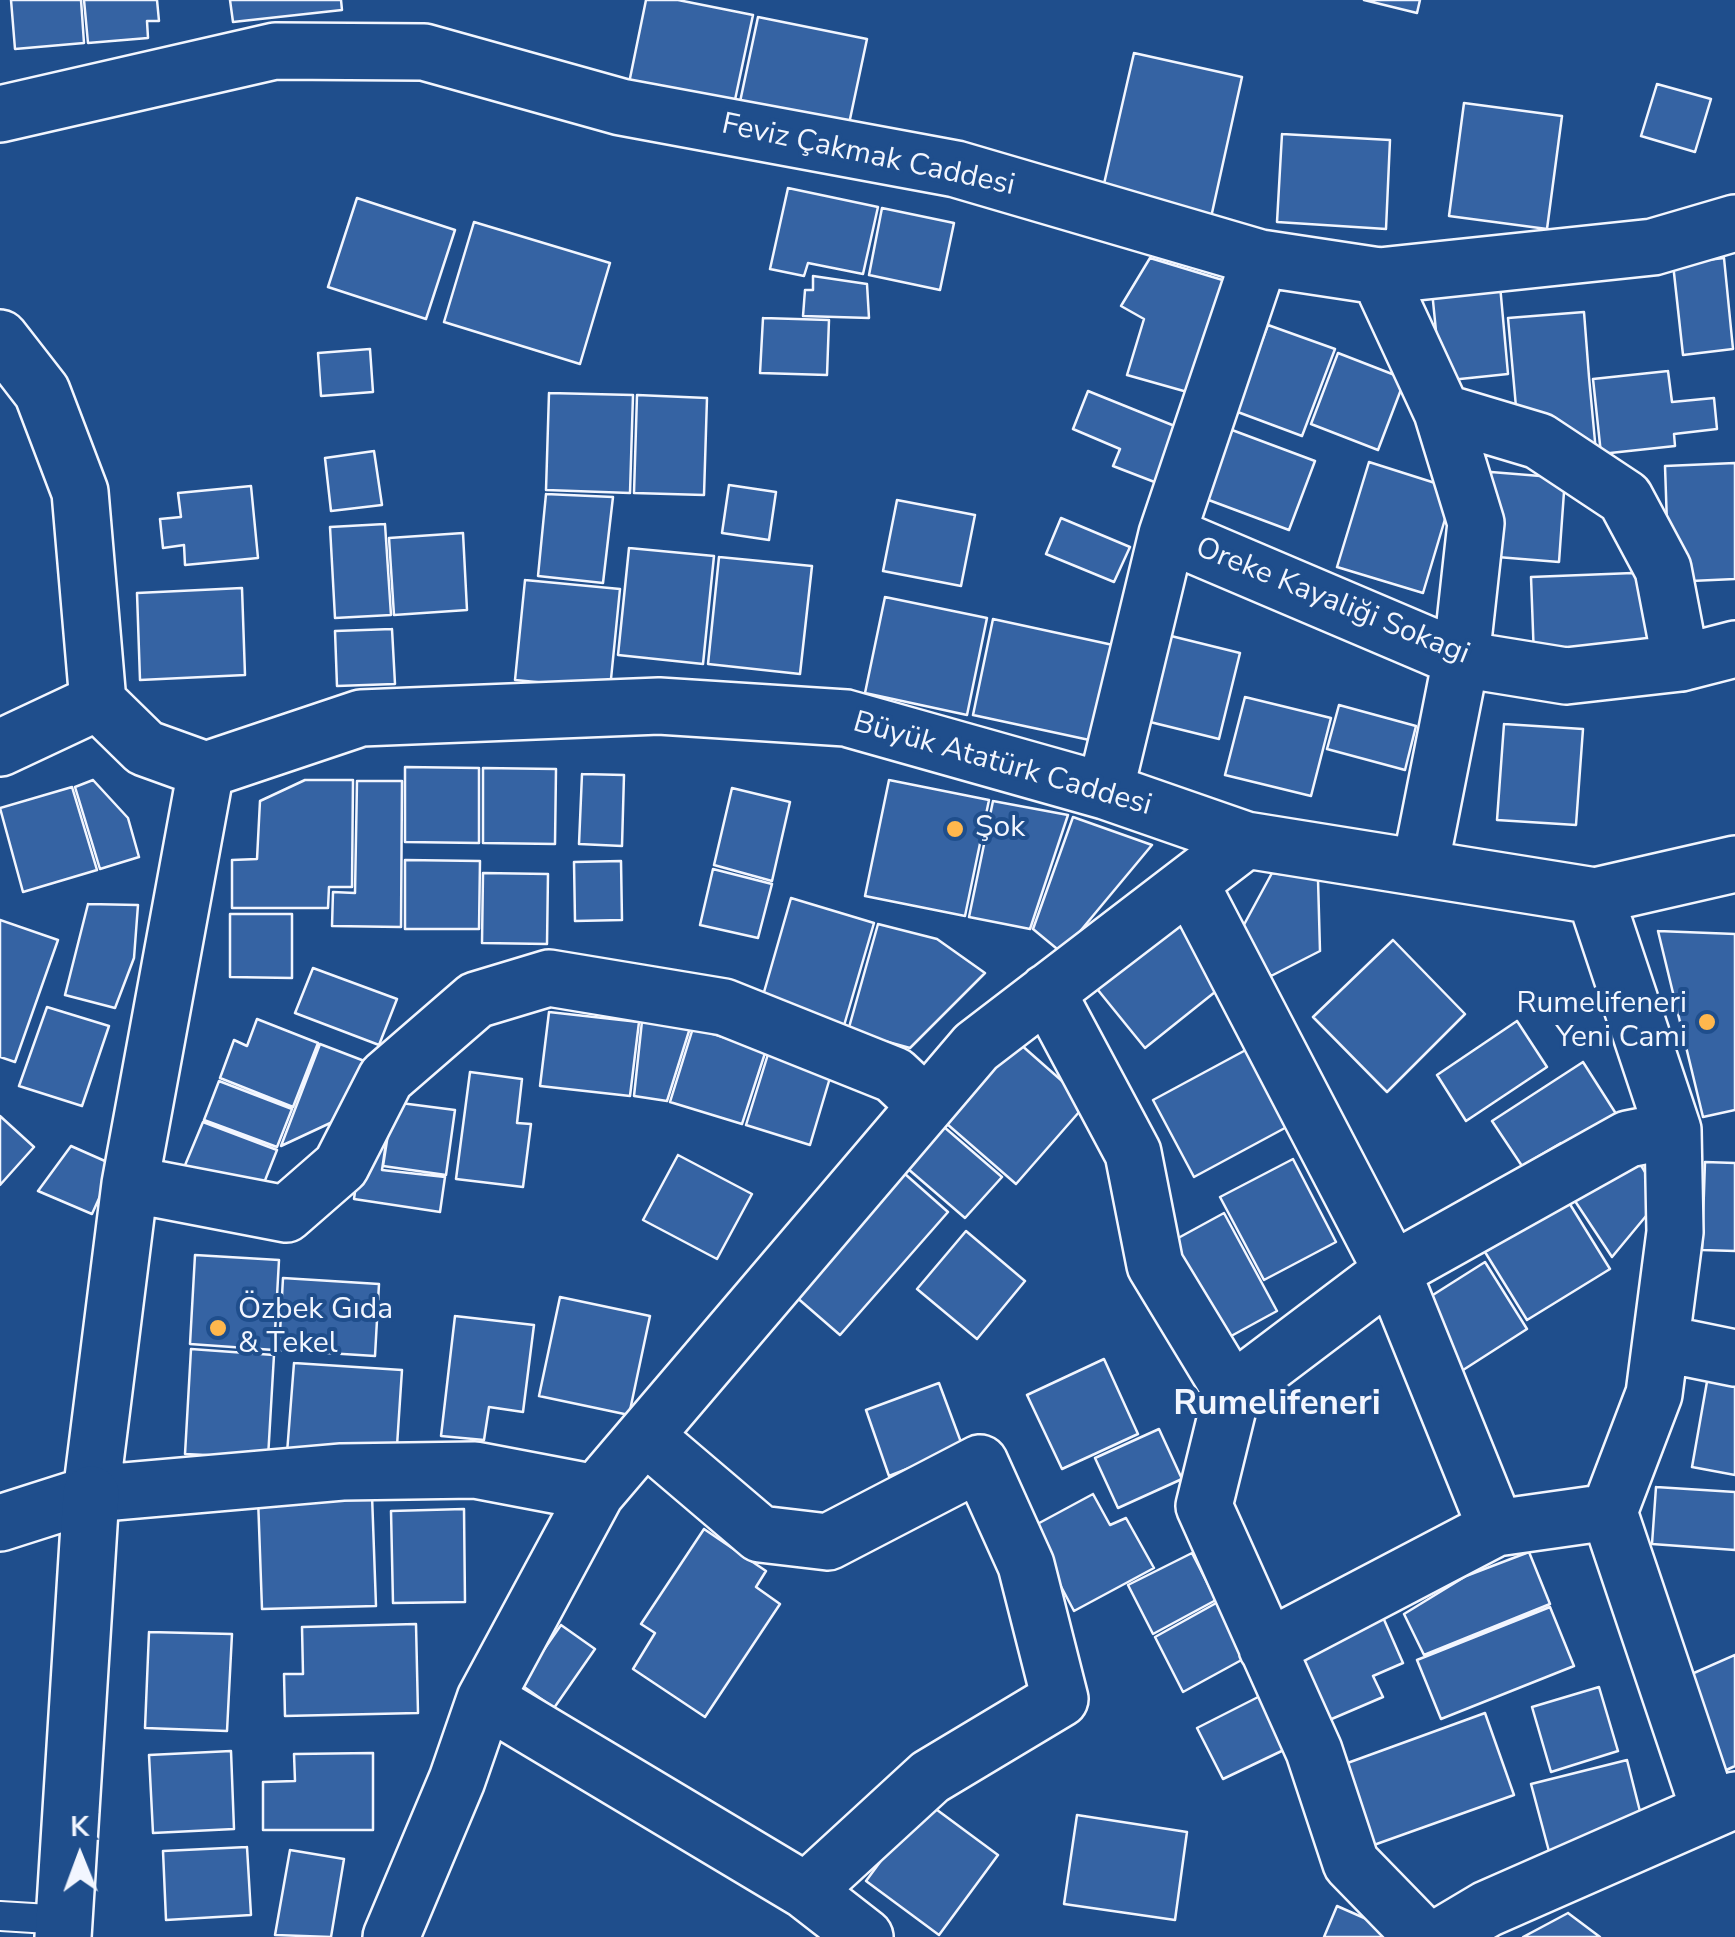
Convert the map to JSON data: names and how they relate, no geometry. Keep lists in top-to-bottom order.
{
  "streets": {
    "street": ["Feviz Çakmak Caddesi", "Oreke Kayaliği Sokagi", "Büyük Atatürk Caddesi"]
  },
  "districts": ["Rumelifeneri"],
  "places": ["Şok", "Rumelifeneri Yeni Cami", "Özbek Gıda & Tekel"],
  "north": "top"
}
